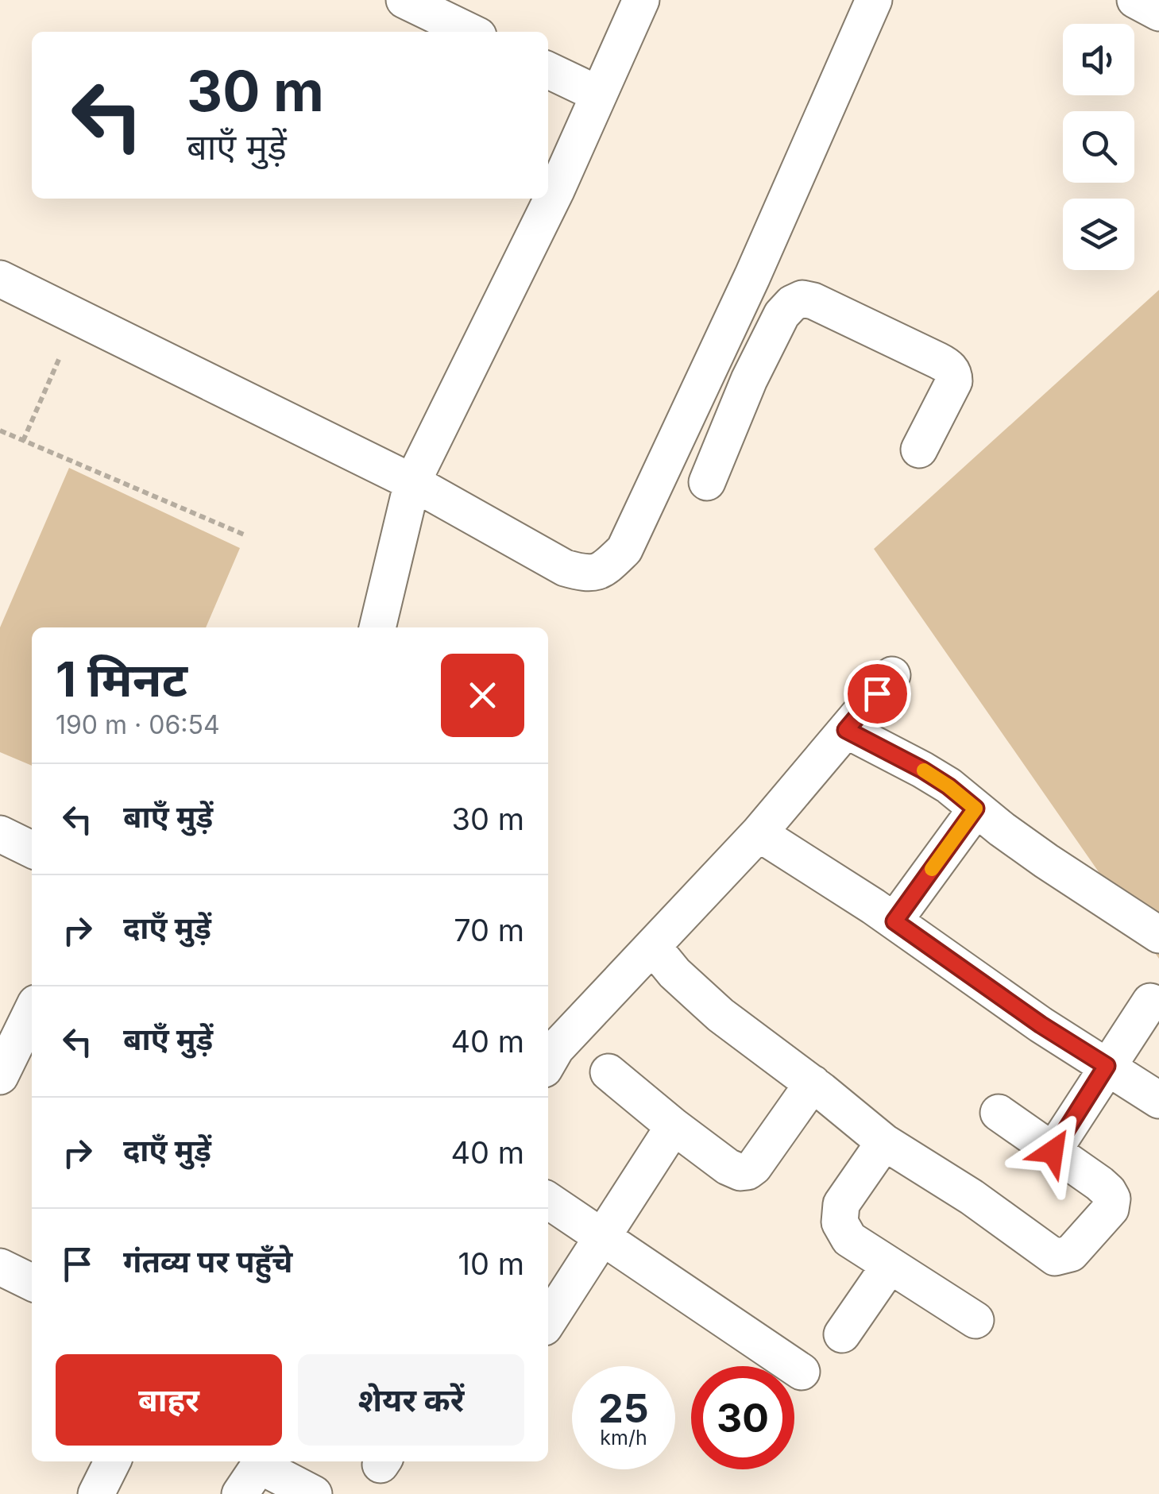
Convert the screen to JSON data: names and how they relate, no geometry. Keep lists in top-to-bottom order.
{
  "page": {
    "turn": ["30 m", "बाएँ मुड़ें"],
    "heading": ["1 मिनट", "190 m · 06:54"],
    "list": [
      {
        "name": "बाएँ मुड़ें",
        "value": "30 m"
      },
      {
        "name": "दाएँ मुड़ें",
        "value": "70 m"
      },
      {
        "name": "बाएँ मुड़ें",
        "value": "40 m"
      },
      {
        "name": "दाएँ मुड़ें",
        "value": "40 m"
      },
      {
        "name": "गंतव्य पर पहुँचे",
        "value": "10 m"
      }
    ],
    "buttons": ["बाहर", "शेयर करें"],
    "speed": "25 km/h",
    "limit": "30"
  }
}
